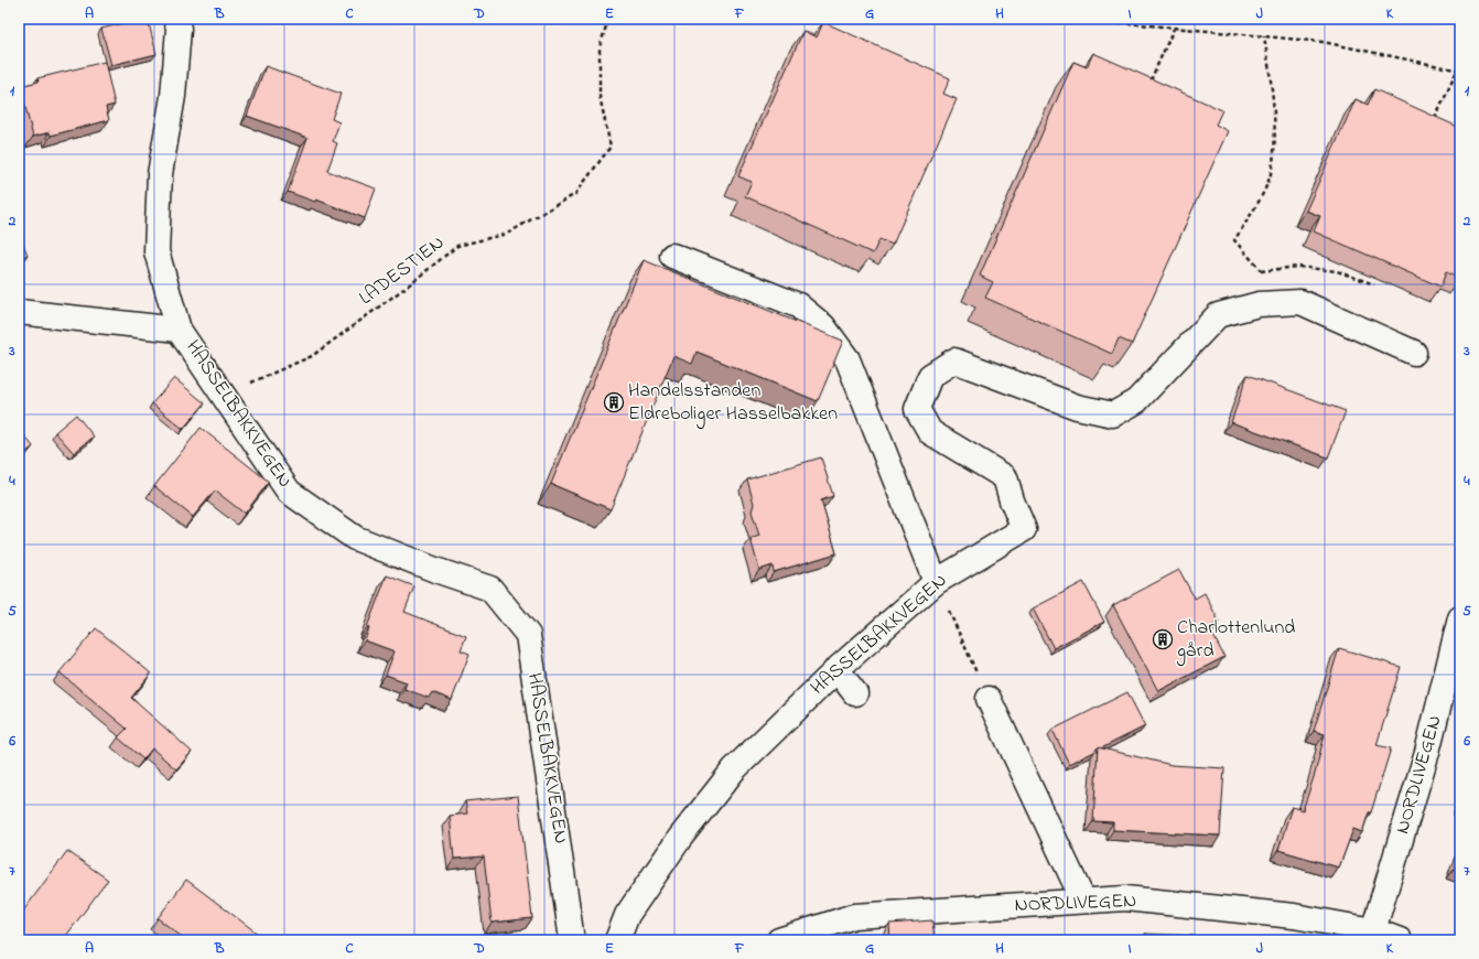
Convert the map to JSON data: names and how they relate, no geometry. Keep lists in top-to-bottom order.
{
  "streets": {
    "street": ["HASSELBAKKVEGEN", "NORDLIVEGEN"],
    "path": ["LADESTIEN"]
  },
  "crossings": [
    ["LADESTIEN", "HASSELBAKKVEGEN"]
  ],
  "places": {
    "building": ["Handelsstanden Eldreboliger Hasselbakken", "Charlottenlund gård"]
  },
  "grid": {
    "columns": [
      "A",
      "B",
      "C",
      "D",
      "E",
      "F",
      "G",
      "H",
      "I",
      "J",
      "K"
    ],
    "rows": [
      "1",
      "2",
      "3",
      "4",
      "5",
      "6",
      "7"
    ]
  }
}
